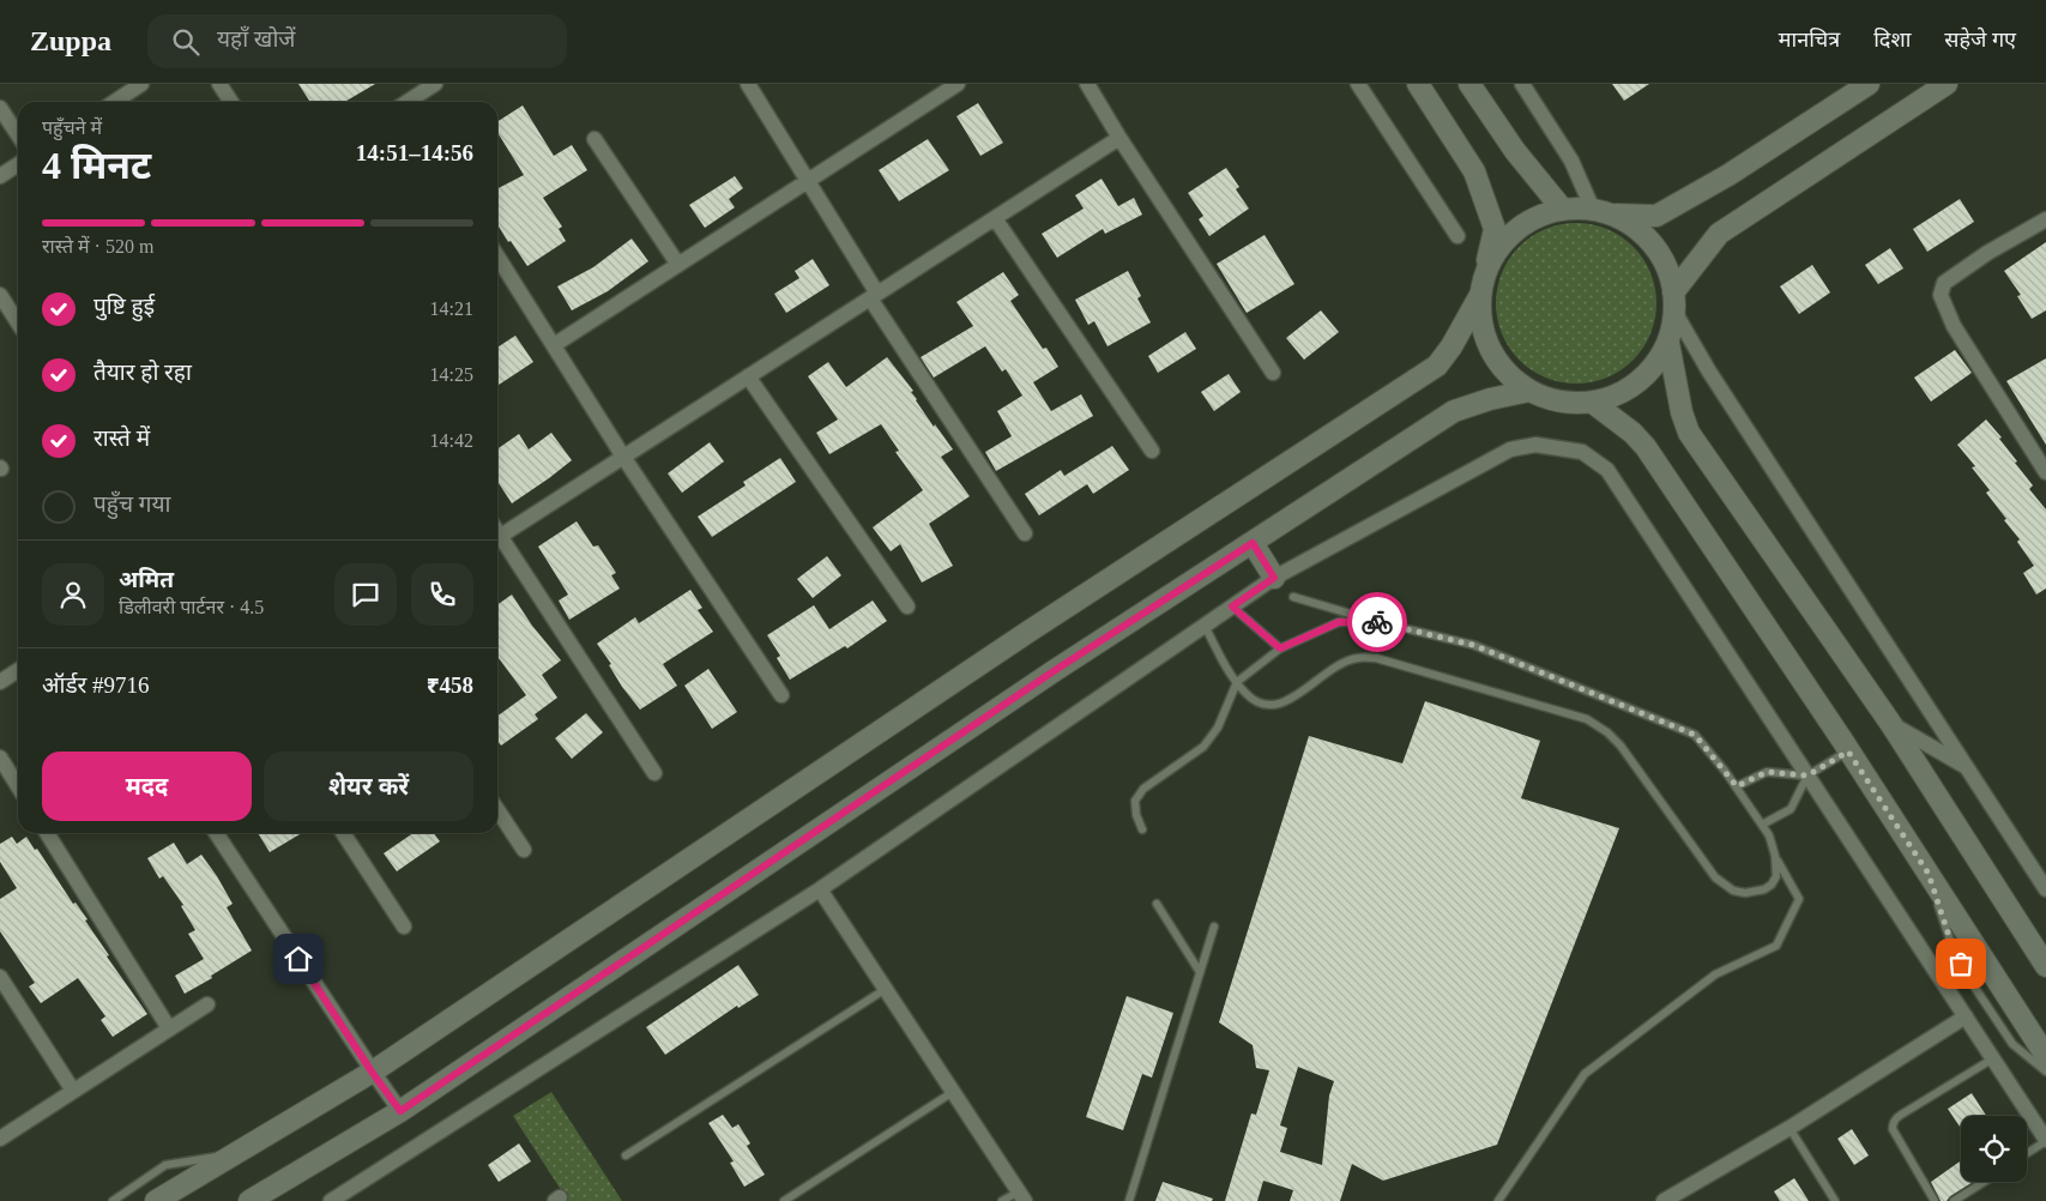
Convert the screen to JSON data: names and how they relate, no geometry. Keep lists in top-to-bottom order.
{
  "page": {
    "header": "Zuppa",
    "search": "यहाँ खोजें",
    "nav": ["मानचित्र", "दिशा", "सहेजे गए"],
    "heading": ["4 मिनट", "पहुँचने में", "14:51–14:56"],
    "panel": [
      "अमित",
      "डिलीवरी पार्टनर · 4.5",
      "ऑर्डर #9716",
      "₹458"
    ],
    "bar": "रास्ते में · 520 m",
    "list": [
      ["पुष्टि हुई", "14:21"],
      ["तैयार हो रहा", "14:25"],
      ["रास्ते में", "14:42"],
      "पहुँच गया"
    ],
    "buttons": ["मदद", "शेयर करें"]
  }
}
